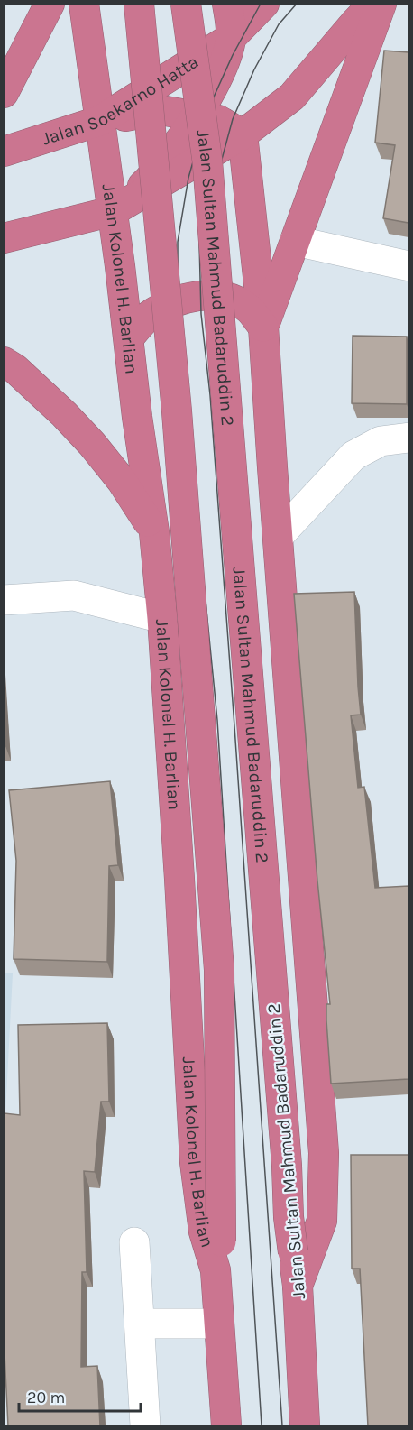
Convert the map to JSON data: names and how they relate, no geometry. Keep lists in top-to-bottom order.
{
  "streets": {
    "highway": ["Jalan Soekarno Hatta", "Jalan Sultan Mahmud Badaruddin 2", "Jalan Kolonel H. Barlian"]
  },
  "crossings": [
    ["Jalan Soekarno Hatta", "Jalan Kolonel H. Barlian"]
  ],
  "scale_bar": "20 m"
}
